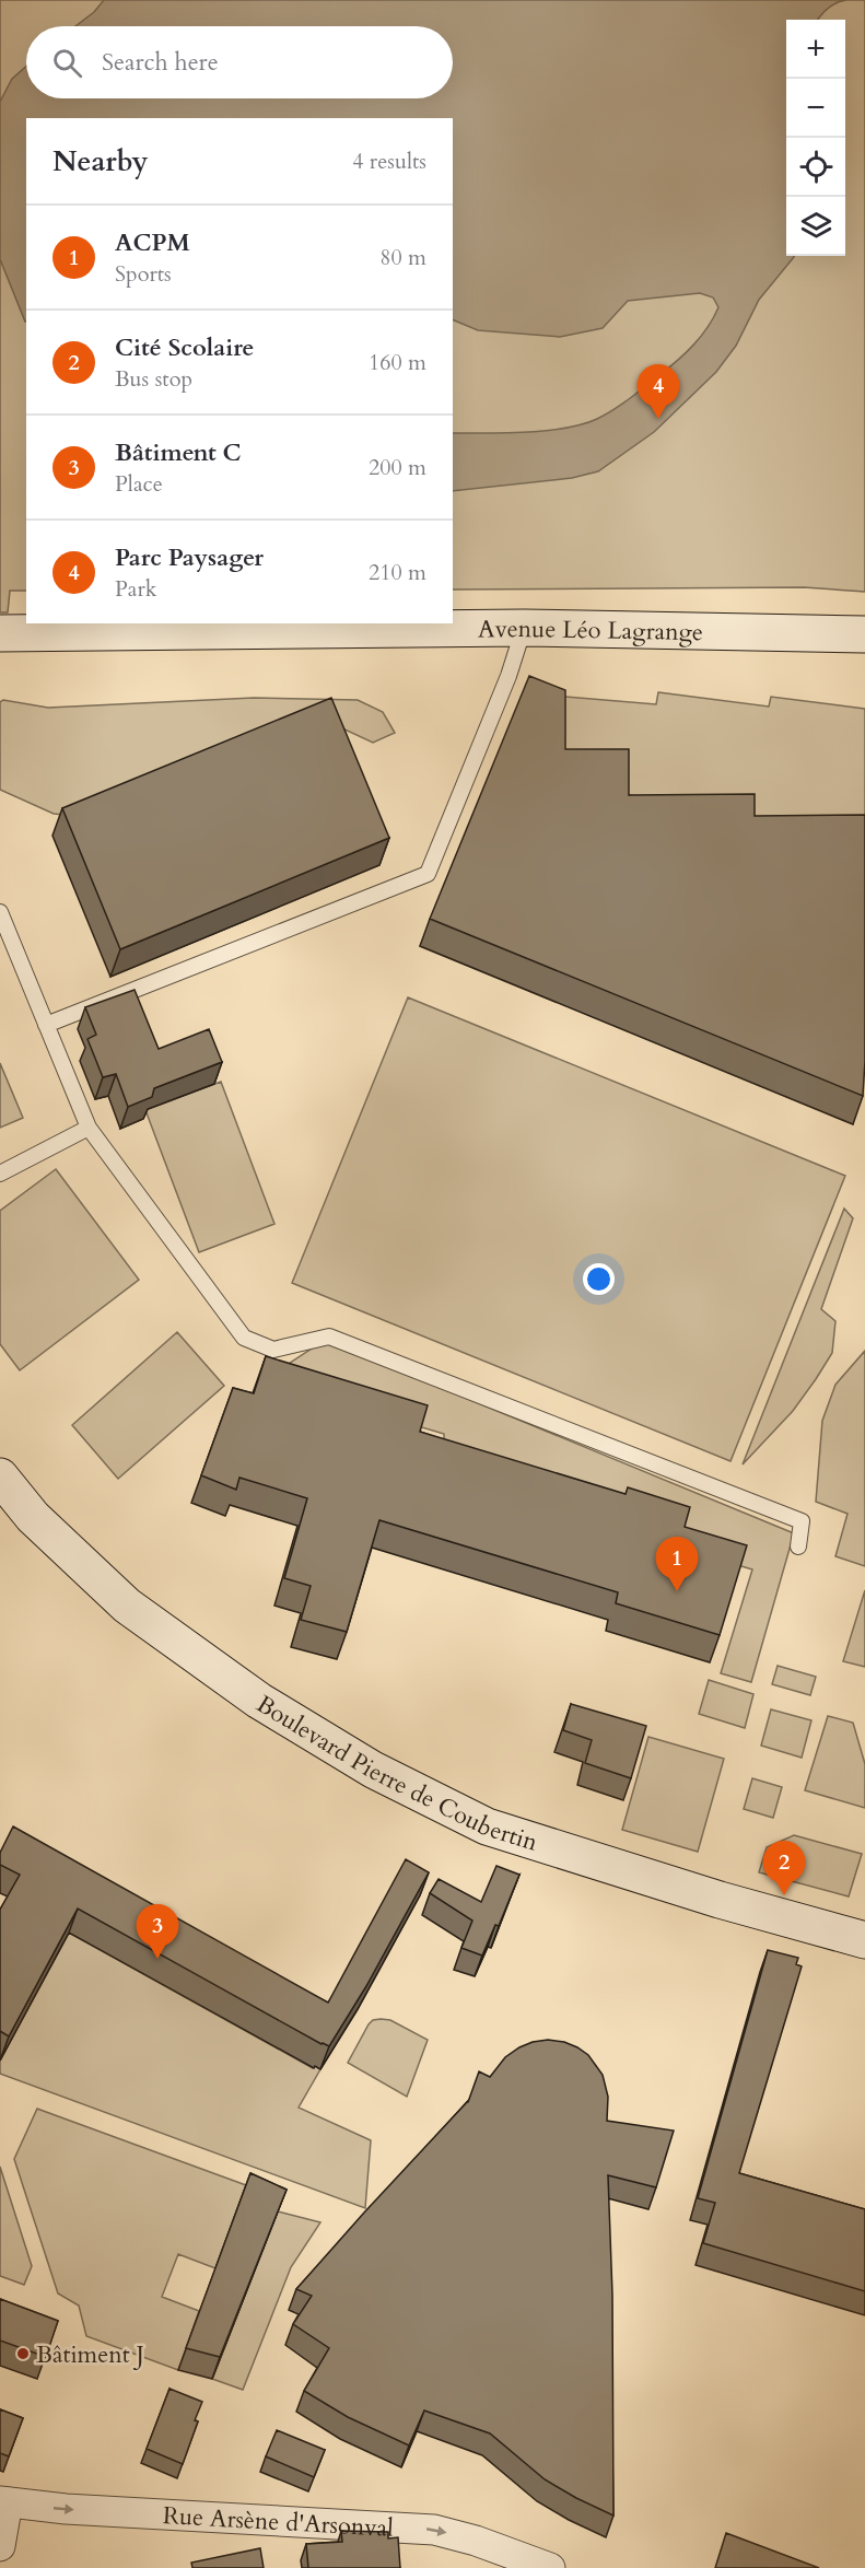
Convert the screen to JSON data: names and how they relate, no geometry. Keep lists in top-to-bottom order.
{
  "streets": {
    "street": ["Avenue Léo Lagrange", "Boulevard Pierre de Coubertin", "Rue Arsène d'Arsonval"]
  },
  "one_way": ["Rue Arsène d'Arsonval"],
  "places": ["Bâtiment J"],
  "page": {
    "map_buttons": ["+", "−"],
    "search": "Search here",
    "heading": ["Nearby", "4 results"],
    "list": [
      {
        "mark": "1",
        "name": "ACPM",
        "note": "Sports",
        "value": "80 m"
      },
      {
        "mark": "2",
        "name": "Cité Scolaire",
        "note": "Bus stop",
        "value": "160 m"
      },
      {
        "mark": "3",
        "name": "Bâtiment C",
        "note": "Place",
        "value": "200 m"
      },
      {
        "mark": "4",
        "name": "Parc Paysager",
        "note": "Park",
        "value": "210 m"
      }
    ],
    "pins": [
      "4",
      "1",
      "2",
      "3"
    ]
  }
}
